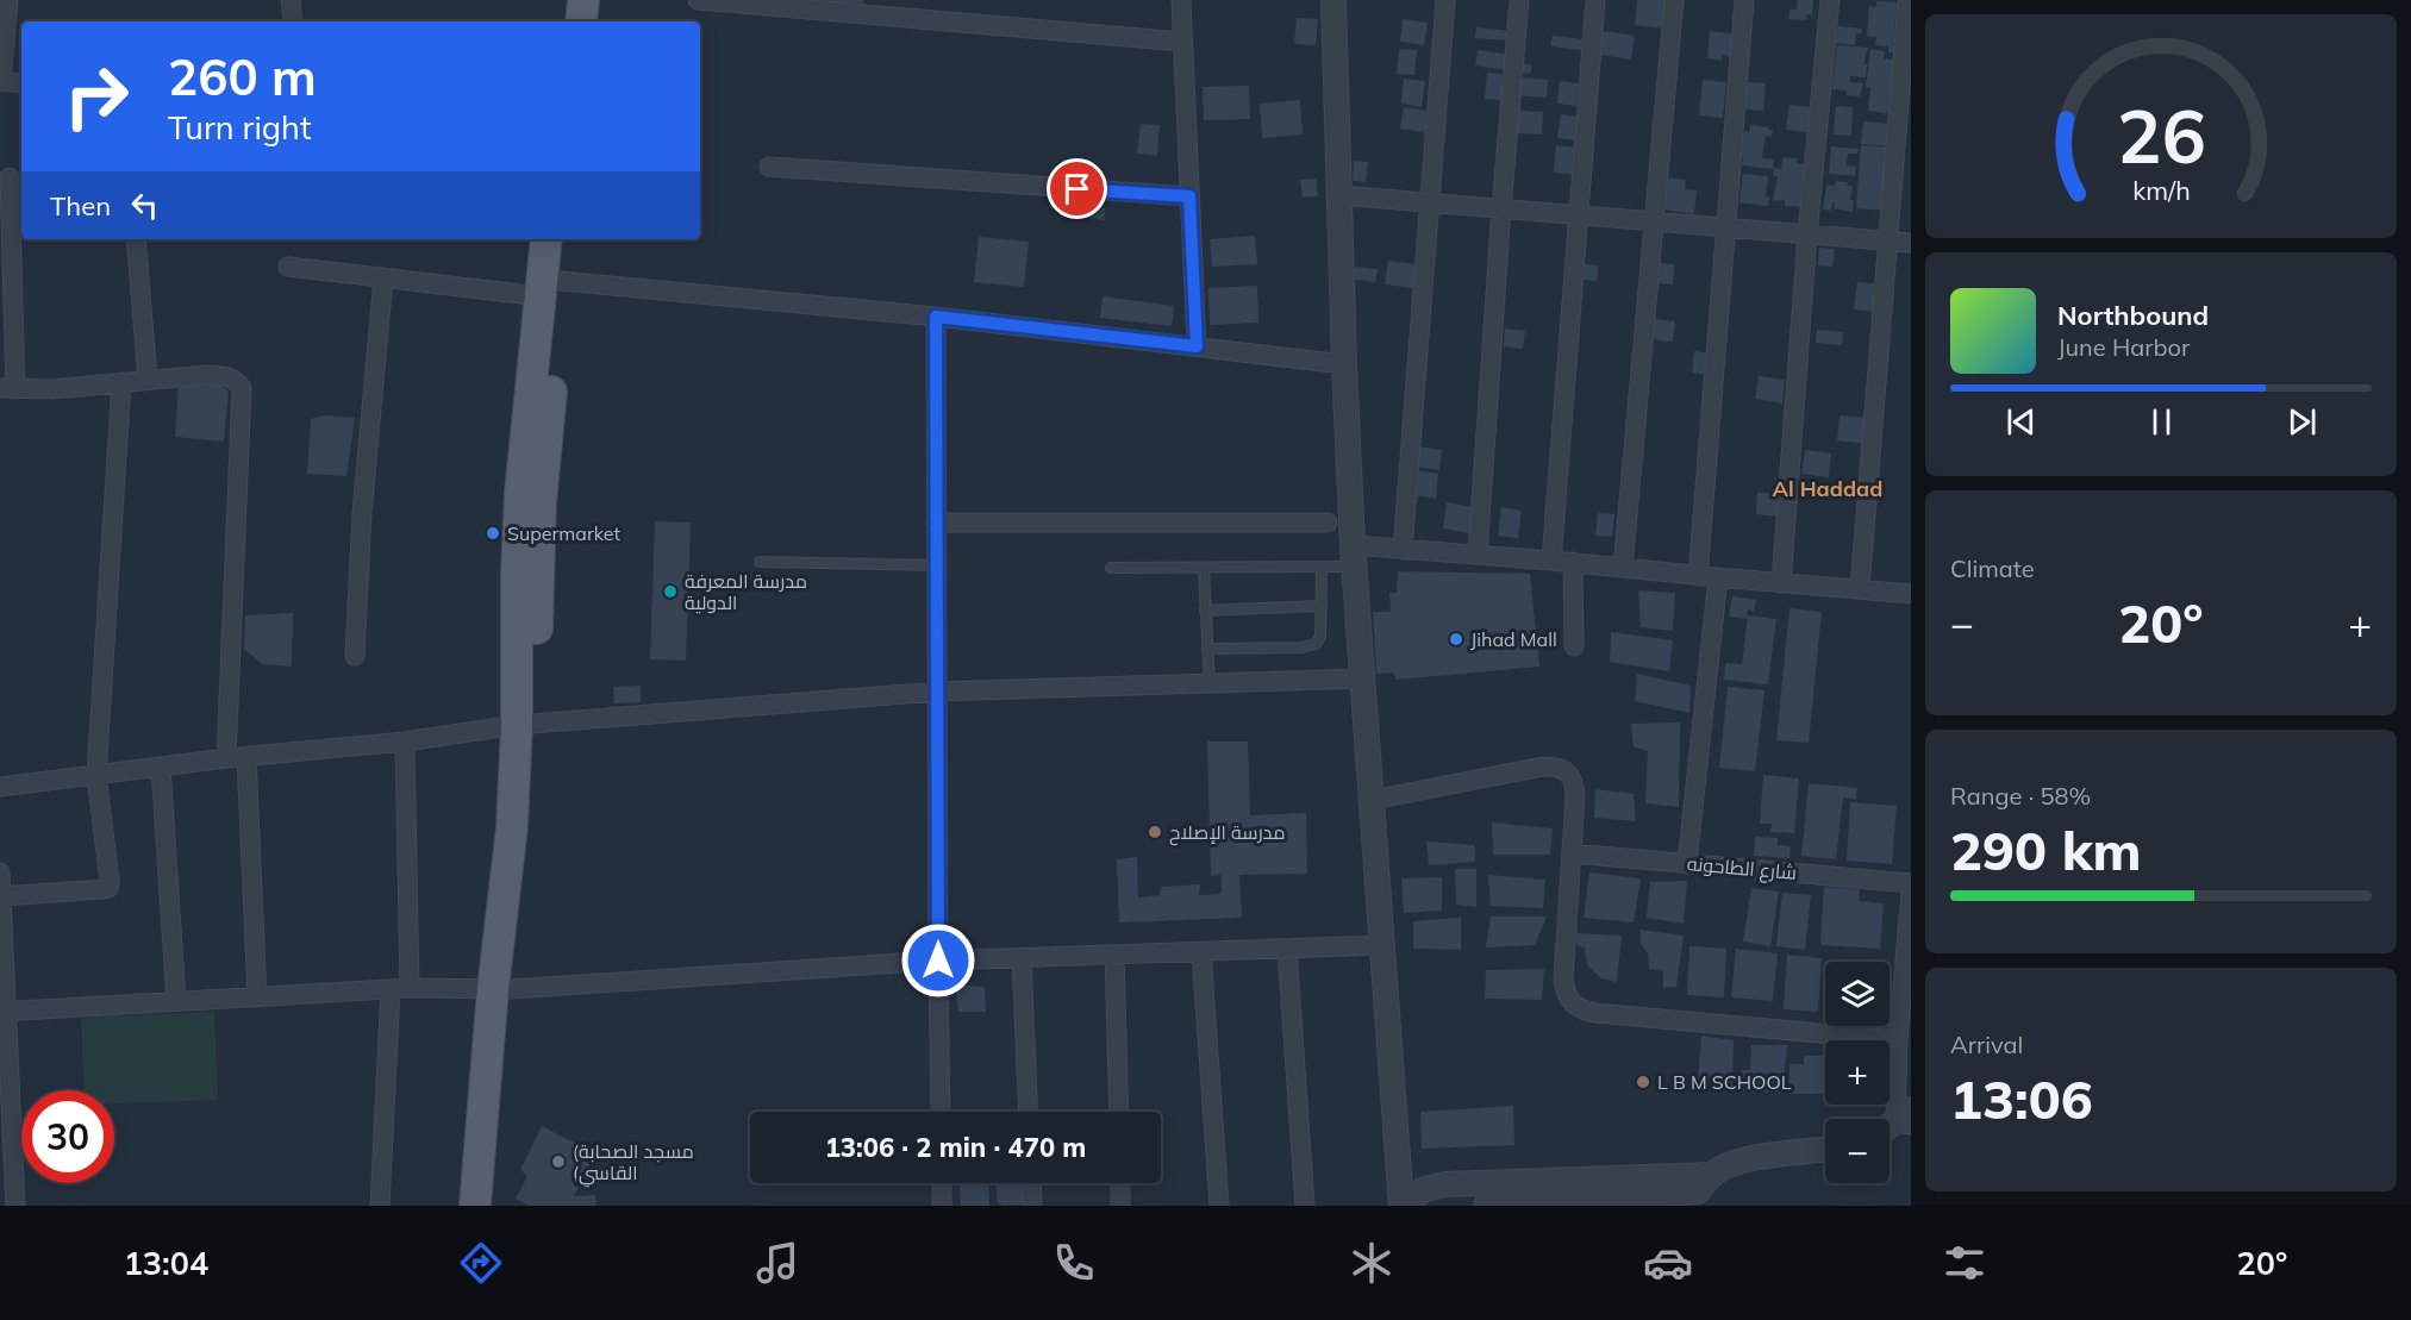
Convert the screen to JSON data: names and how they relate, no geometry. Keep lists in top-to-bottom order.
{
  "streets": {
    "street": ["شارع الطاحونه"]
  },
  "districts": ["Al Haddad"],
  "places": [
    "Supermarket",
    "مدرسة المعرفة الدولية",
    "Jihad Mall",
    "مدرسة الإصلاح",
    "L B M SCHOOL",
    "(مسجد الصحابة (القاسي"
  ],
  "page": {
    "turn": ["260 m", "Turn right"],
    "then": "Then",
    "song": ["Northbound", "June Harbor"],
    "tile": [
      "Climate",
      ["Range · 58%", "290 km"],
      ["Arrival", "13:06"]
    ],
    "heat": ["−", "20°", "+"],
    "map_buttons": ["+", "−"],
    "limit": "30",
    "trip": "13:06 · 2 min · 470 m",
    "tabs": ["13:04", "20°"],
    "gauge": ["26", "km/h"]
  }
}
